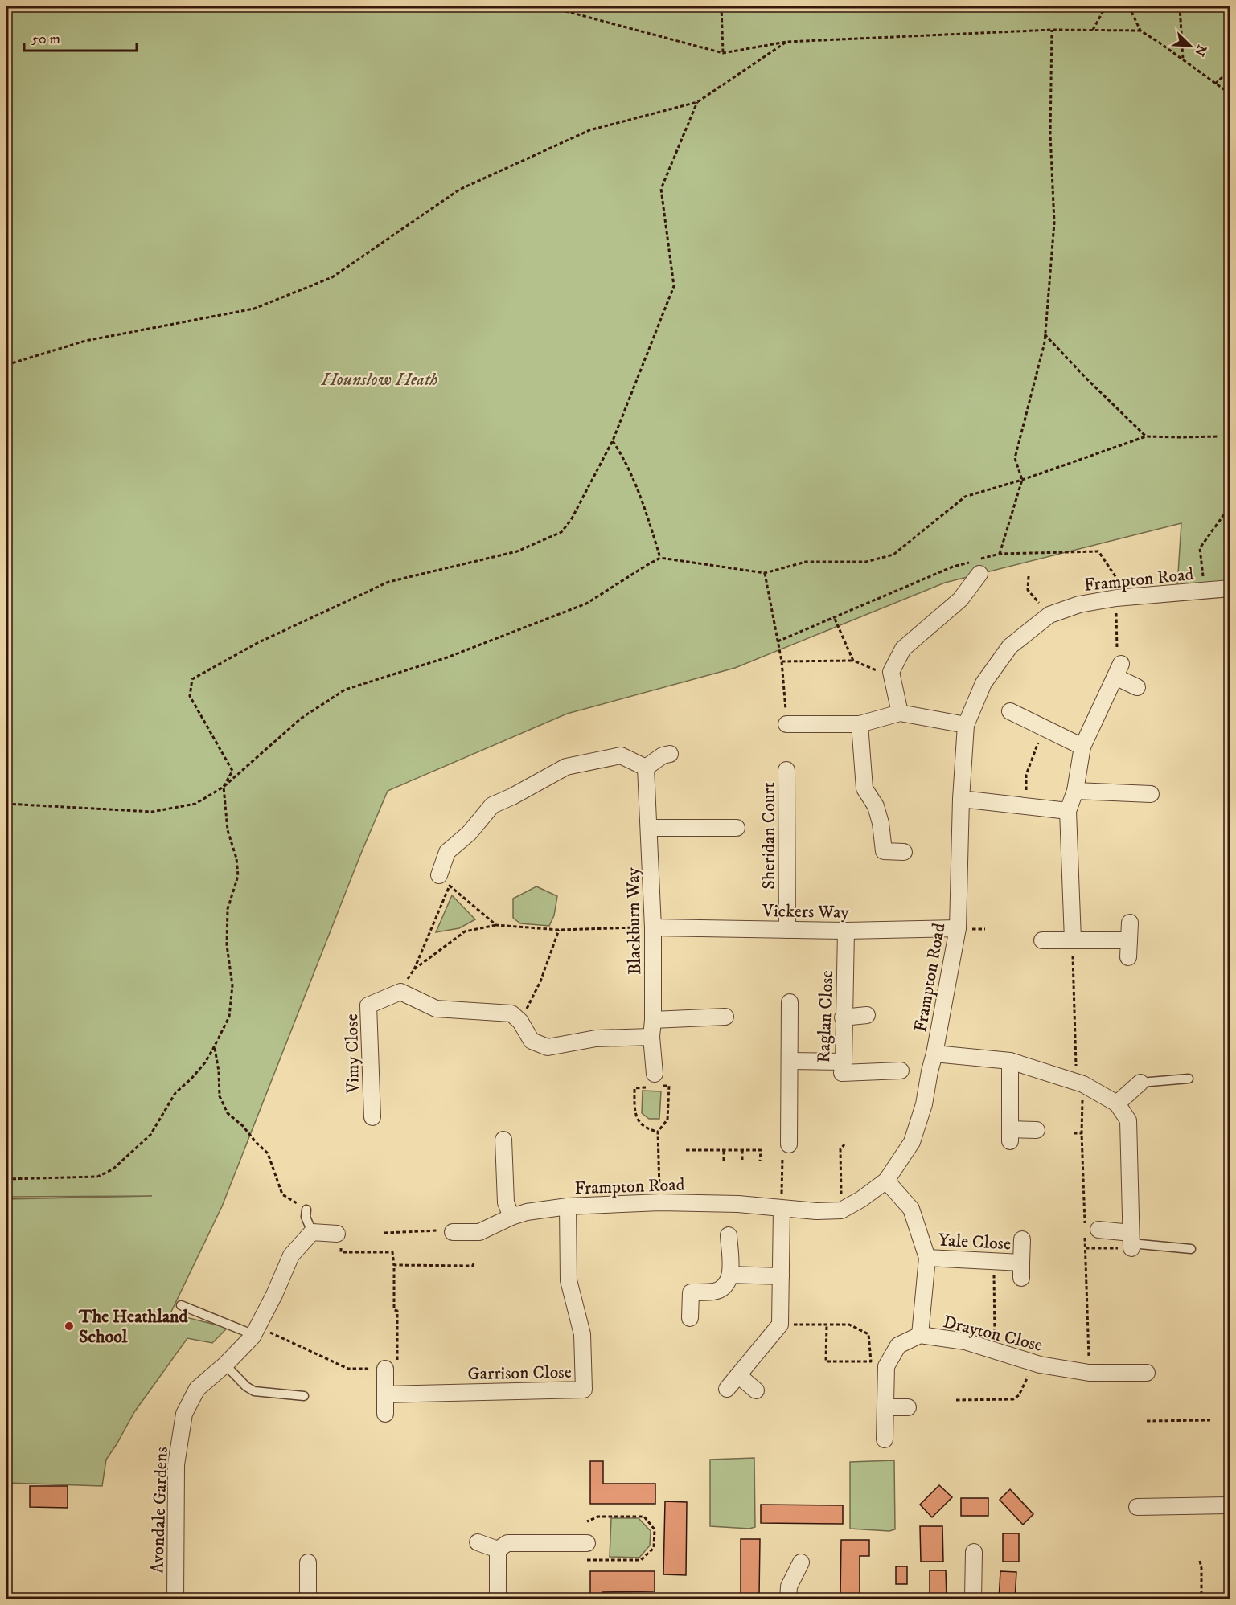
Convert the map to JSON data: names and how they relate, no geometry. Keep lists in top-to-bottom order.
{
  "streets": {
    "street": [
      "Frampton Road",
      "Sheridan Court",
      "Vickers Way",
      "Blackburn Way",
      "Raglan Close",
      "Vimy Close",
      "Yale Close",
      "Drayton Close",
      "Garrison Close",
      "Avondale Gardens"
    ]
  },
  "crossings": [
    ["Frampton Road", "Vickers Way"],
    ["Frampton Road", "Garrison Close"],
    ["Sheridan Court", "Vickers Way"],
    ["Vickers Way", "Blackburn Way"],
    ["Vickers Way", "Raglan Close"]
  ],
  "parks": ["Hounslow Heath"],
  "places": ["The Heathland School"],
  "scale_bar": "50 m",
  "north": "bottom right"
}
